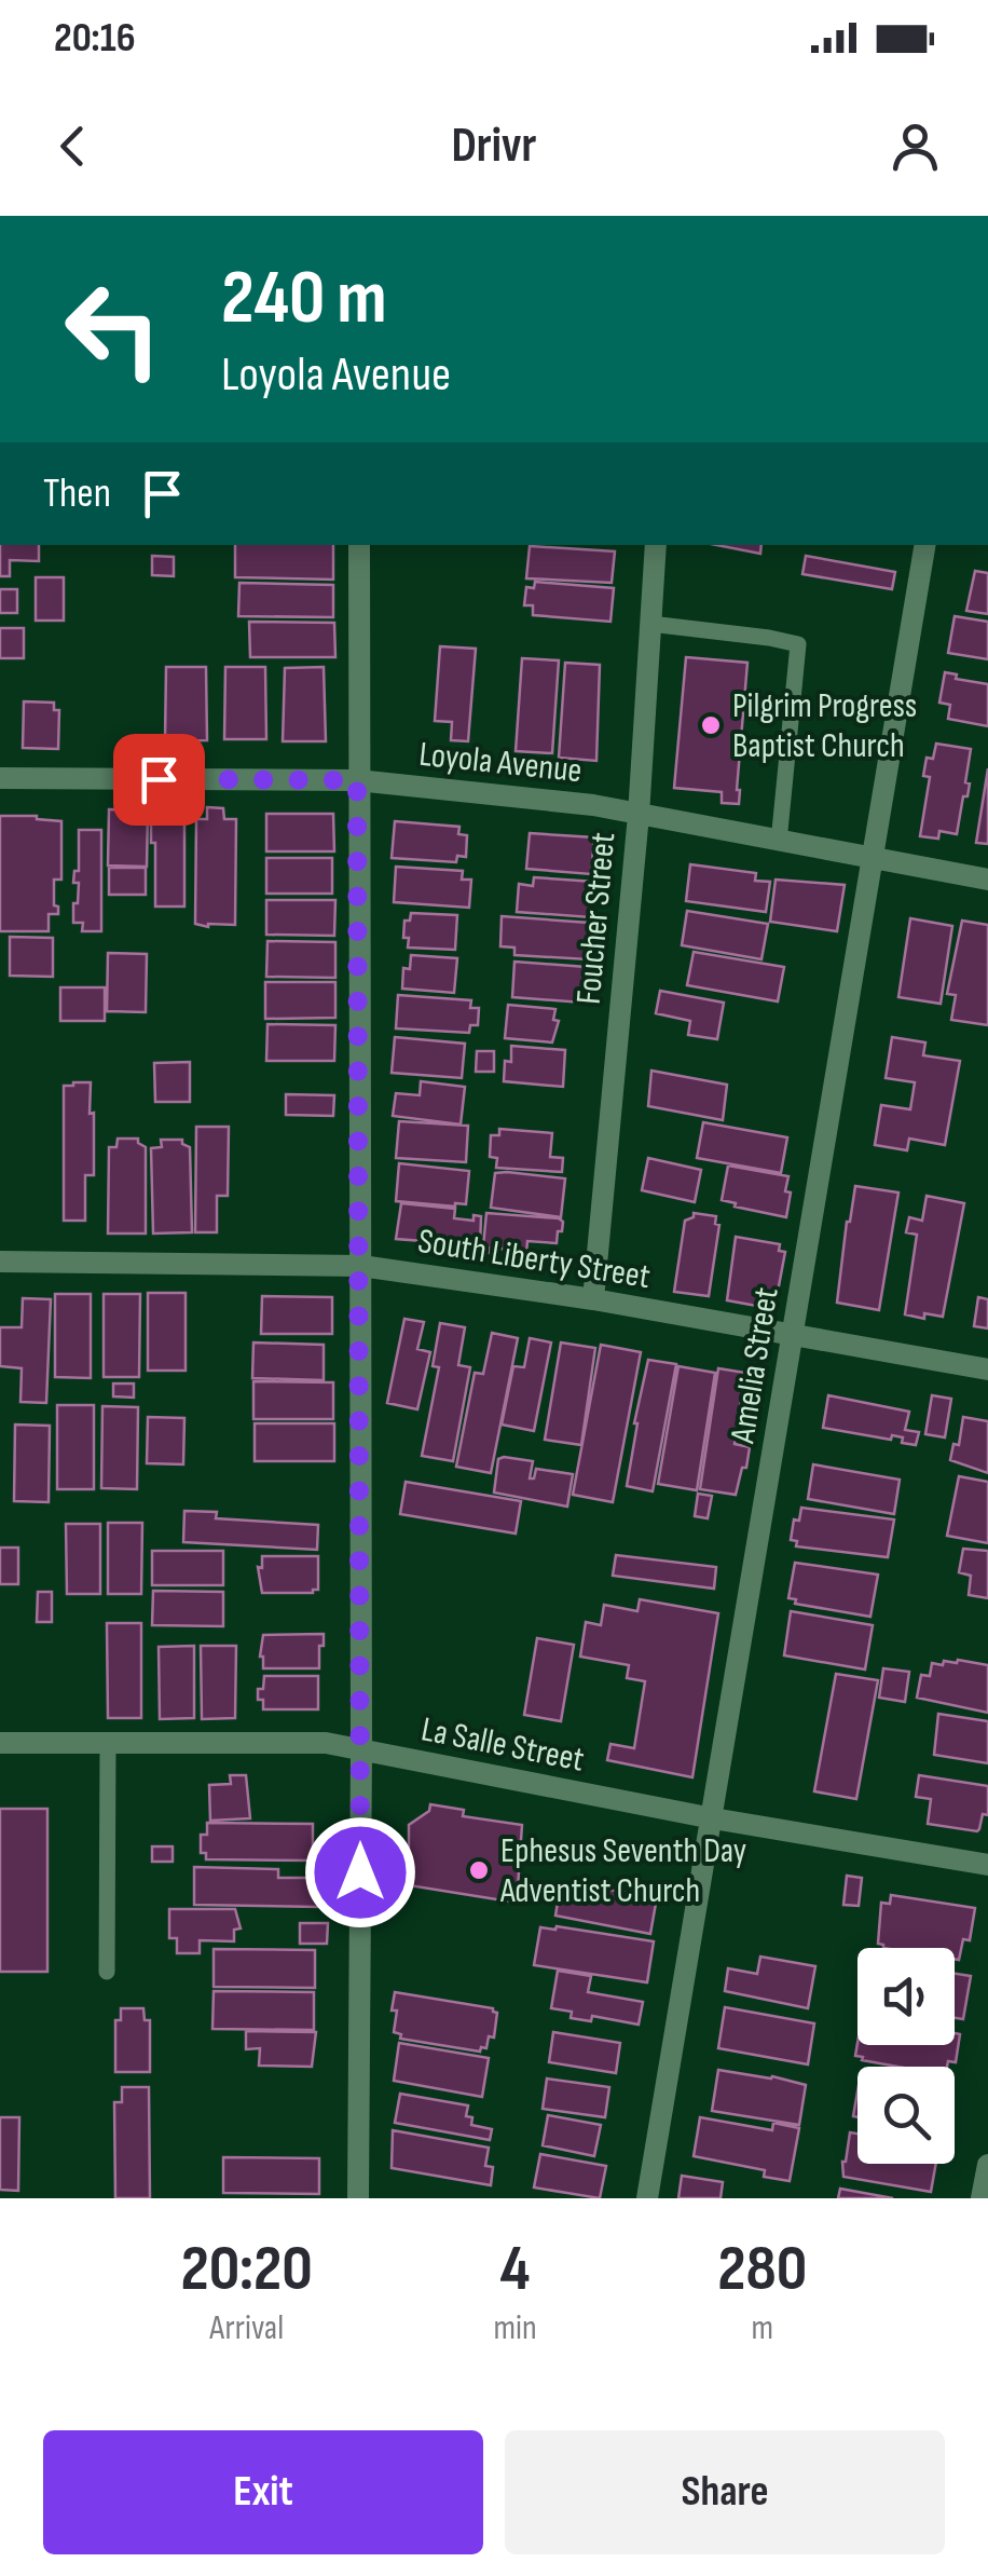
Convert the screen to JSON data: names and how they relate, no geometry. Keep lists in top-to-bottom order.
{
  "streets": {
    "street": [
      "Loyola Avenue",
      "Foucher Street",
      "South Liberty Street",
      "Amelia Street",
      "La Salle Street"
    ]
  },
  "crossings": [
    ["Loyola Avenue", "Foucher Street"],
    ["Loyola Avenue", "Amelia Street"],
    ["Foucher Street", "South Liberty Street"],
    ["South Liberty Street", "Amelia Street"],
    ["Amelia Street", "La Salle Street"]
  ],
  "places": ["Pilgrim Progress Baptist Church", "Ephesus Seventh Day Adventist Church"],
  "page": {
    "status": "20:16",
    "header": "Drivr",
    "turn": ["240 m", "Loyola Avenue"],
    "then": "Then",
    "eta": [
      "20:20",
      "Arrival",
      "4",
      "min",
      "280",
      "m"
    ],
    "buttons": ["Exit", "Share"]
  }
}
